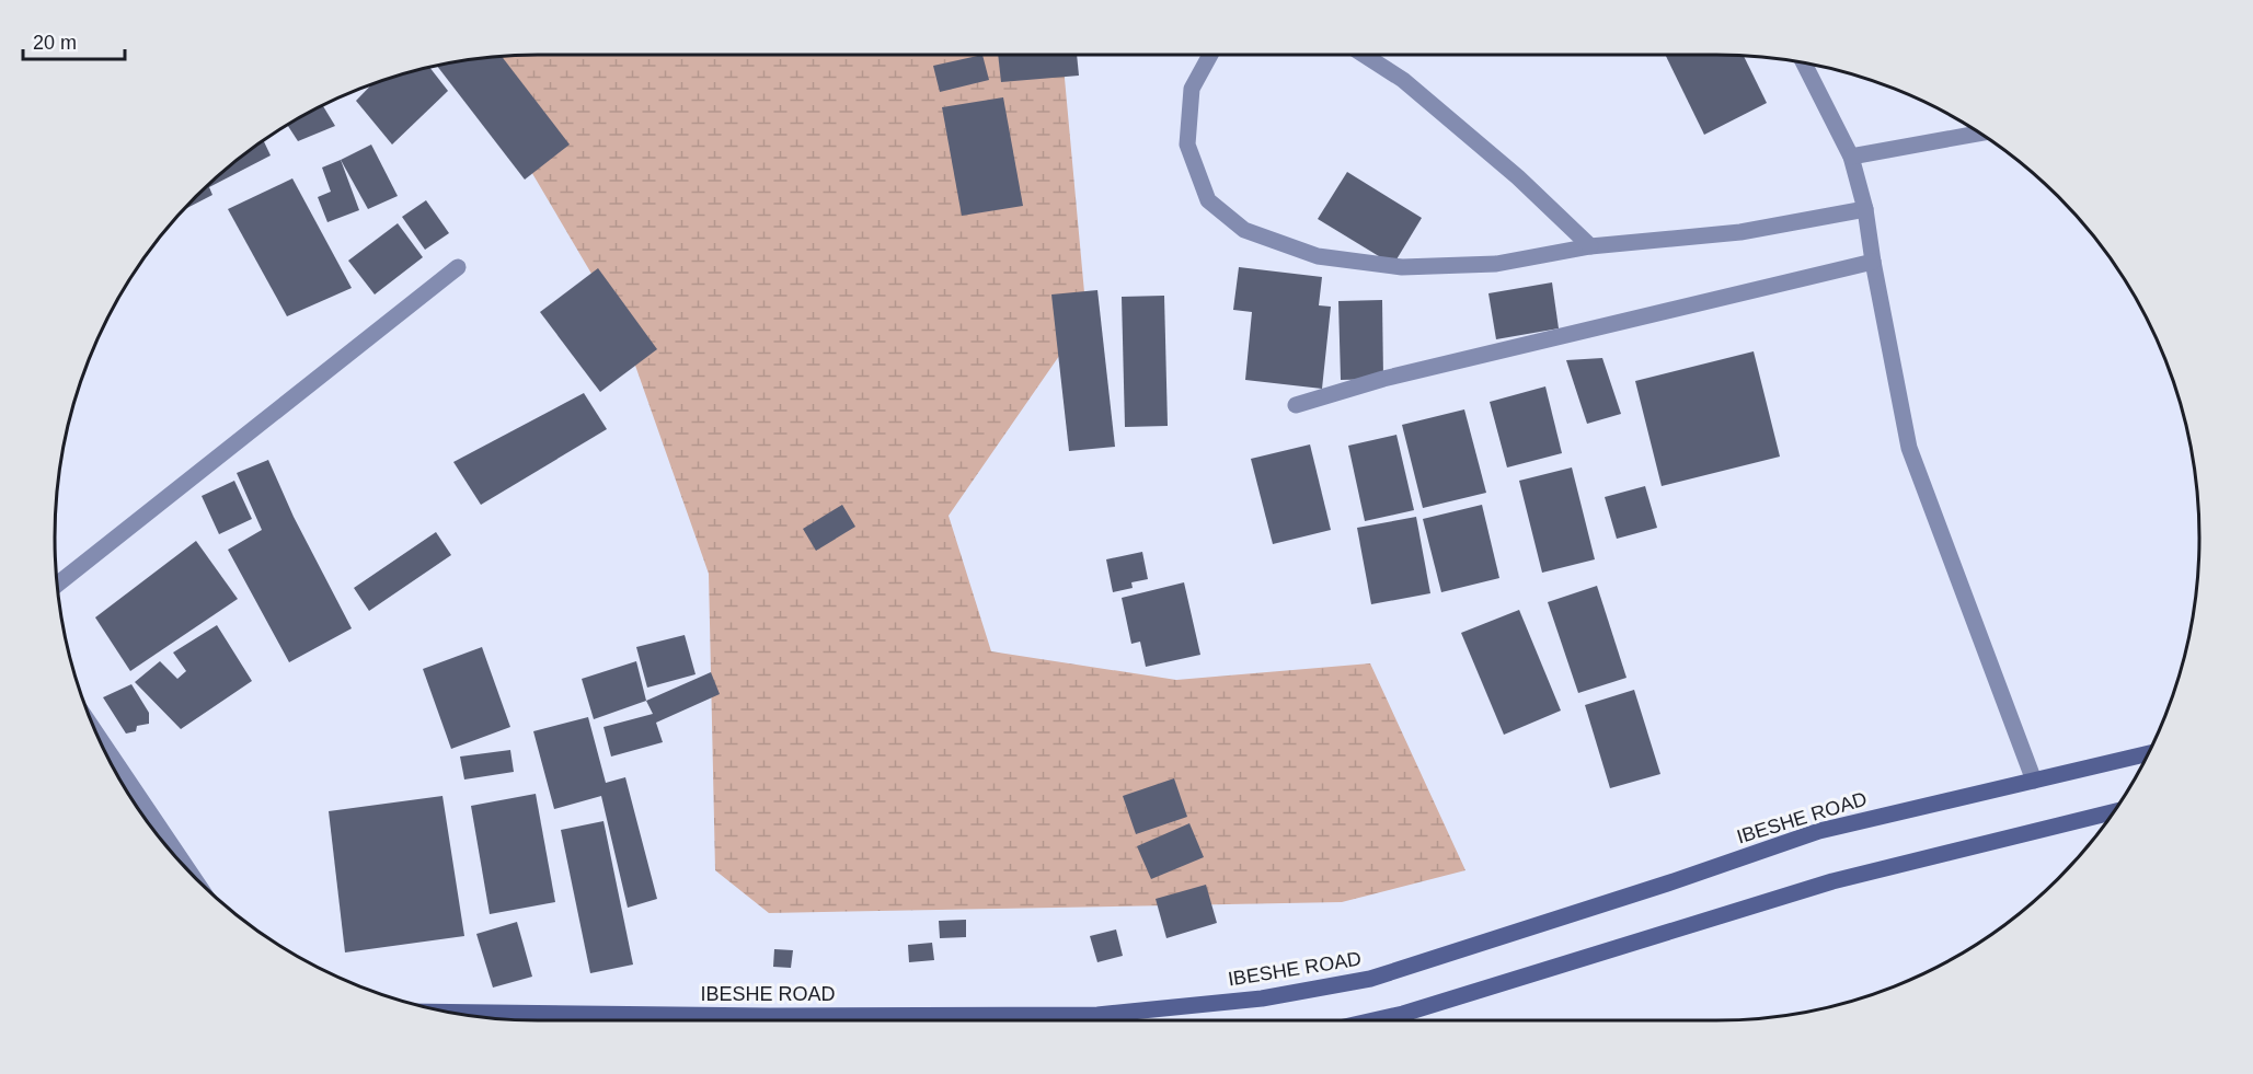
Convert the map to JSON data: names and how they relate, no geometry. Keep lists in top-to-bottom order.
{
  "streets": {
    "main road": ["IBESHE ROAD"]
  },
  "scale_bar": "20 m"
}
